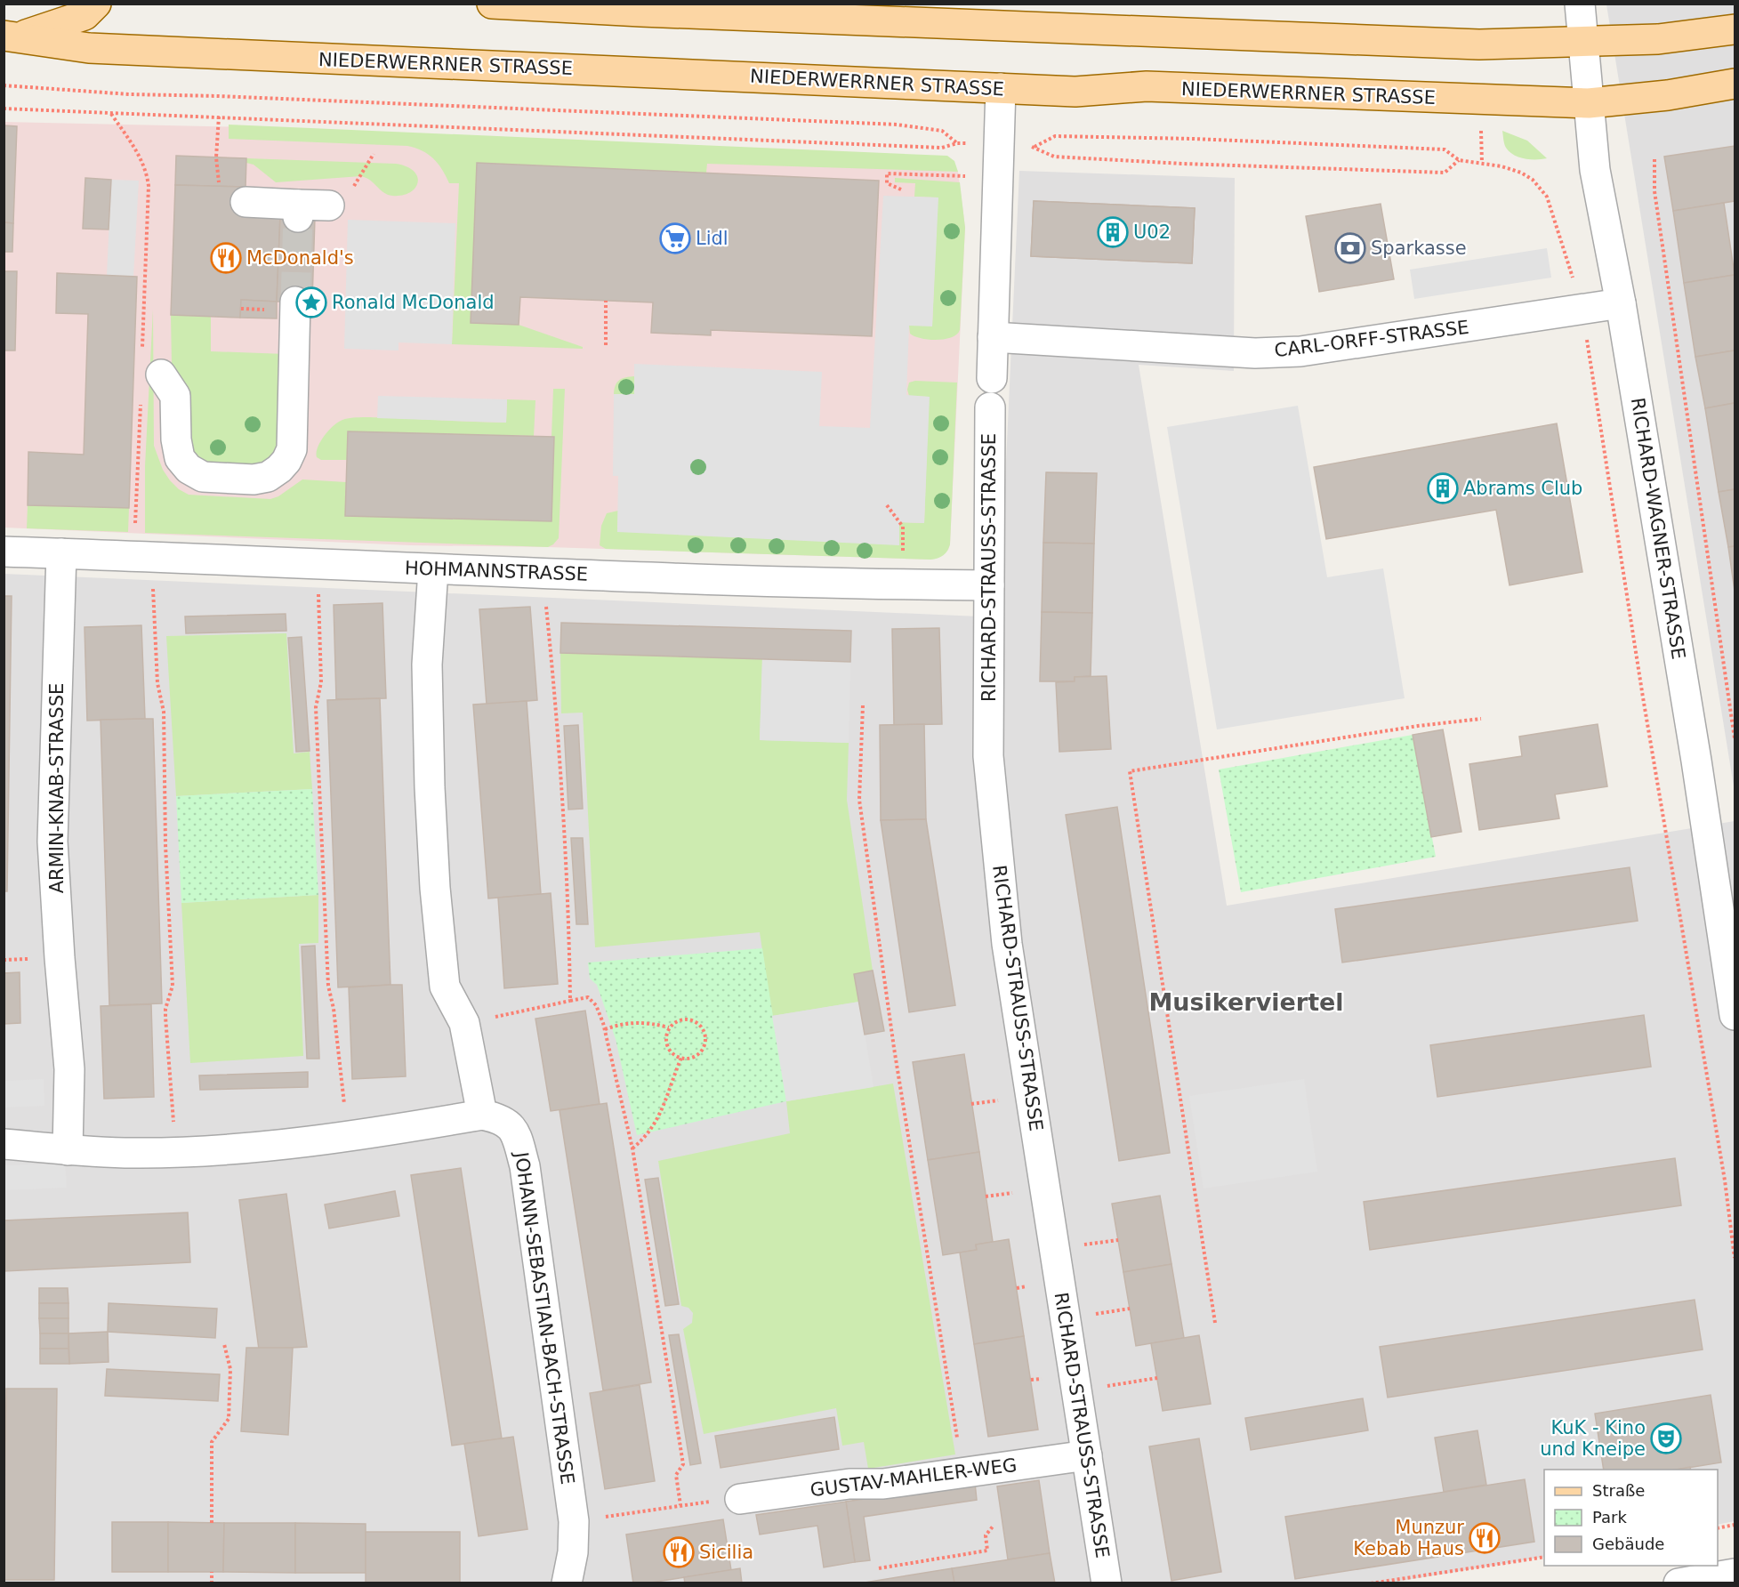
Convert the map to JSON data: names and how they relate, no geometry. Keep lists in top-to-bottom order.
{
  "streets": {
    "main road": ["NIEDERWERRNER STRASSE"],
    "street": [
      "CARL-ORFF-STRASSE",
      "RICHARD-WAGNER-STRASSE",
      "RICHARD-STRAUSS-STRASSE",
      "HOHMANNSTRASSE",
      "ARMIN-KNAB-STRASSE",
      "JOHANN-SEBASTIAN-BACH-STRASSE",
      "GUSTAV-MAHLER-WEG"
    ]
  },
  "crossings": [
    ["NIEDERWERRNER STRASSE", "RICHARD-WAGNER-STRASSE"],
    ["CARL-ORFF-STRASSE", "RICHARD-WAGNER-STRASSE"],
    ["RICHARD-STRAUSS-STRASSE", "HOHMANNSTRASSE"],
    ["RICHARD-STRAUSS-STRASSE", "GUSTAV-MAHLER-WEG"],
    ["HOHMANNSTRASSE", "ARMIN-KNAB-STRASSE"]
  ],
  "districts": ["Musikerviertel"],
  "places": {
    "building": ["U02", "Abrams Club"],
    "supermarket": ["Lidl"],
    "bank": ["Sparkasse"],
    "restaurant": ["McDonald's", "Munzur Kebab Haus", "Sicilia"],
    "place": ["Ronald McDonald"],
    "theatre": ["KuK - Kino und Kneipe"]
  },
  "legend": ["Straße", "Park", "Gebäude"]
}
